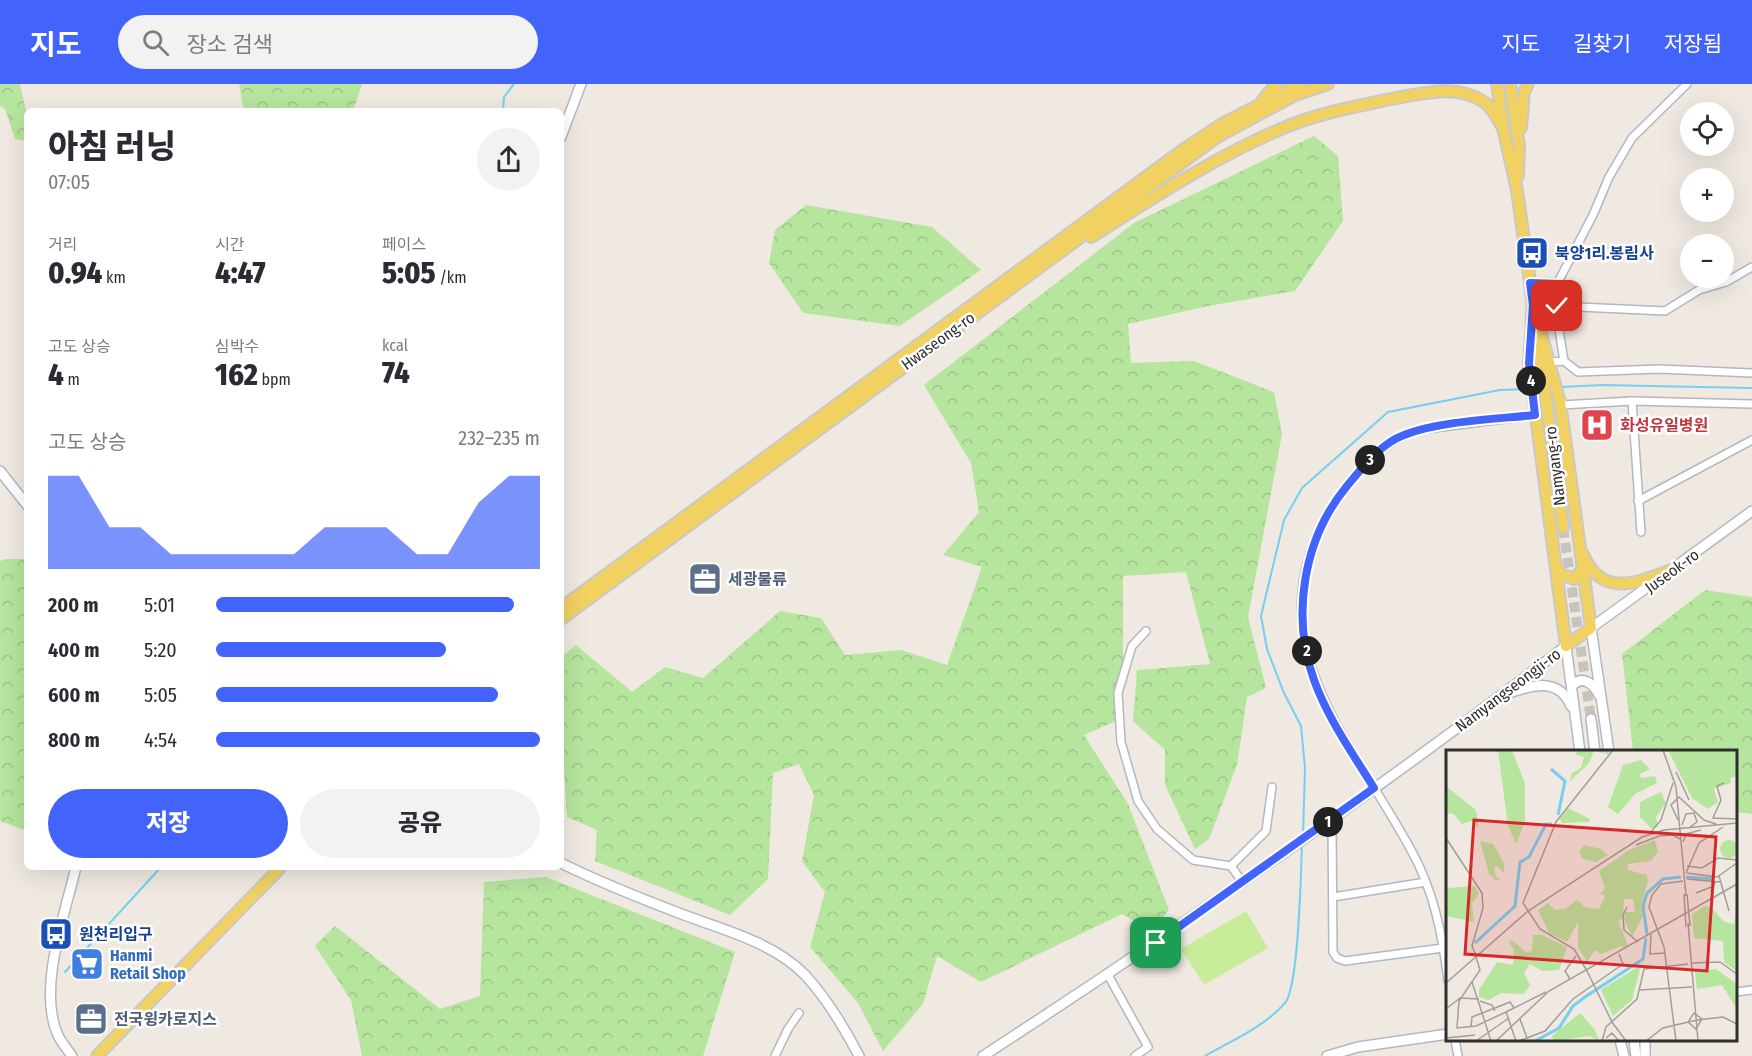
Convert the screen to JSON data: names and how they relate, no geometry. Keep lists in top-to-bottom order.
{
  "streets": {
    "main road": [
      "Hwaseong-ro",
      "Namyang-ro",
      "Juseok-ro",
      "Namyangseongji-ro"
    ]
  },
  "crossings": [
    ["Juseok-ro", "Namyangseongji-ro"]
  ],
  "places": {
    "bus stop": ["북양1리.봉림사", "원천리입구"],
    "hospital": ["화성유일병원"],
    "office": ["세광물류", "전국윙카로지스"],
    "supermarket": ["Hanmi Retail Shop"]
  },
  "page": {
    "header": "지도",
    "search": "장소 검색",
    "nav": ["지도", "길찾기", "저장됨"],
    "map_buttons": ["+", "−"],
    "heading": ["아침 러닝", "07:05"],
    "stats": [
      ["거리", "0.94 km"],
      ["시간", "4:47"],
      ["페이스", "5:05 /km"],
      ["고도 상승", "4 m"],
      ["심박수", "162 bpm"],
      ["kcal", "74"]
    ],
    "pins": [
      "4",
      "3",
      "2",
      "1"
    ],
    "chart": ["고도 상승", "232–235 m"],
    "list": [
      {
        "name": "200 m",
        "note": "5:01"
      },
      {
        "name": "400 m",
        "note": "5:20"
      },
      {
        "name": "600 m",
        "note": "5:05"
      },
      {
        "name": "800 m",
        "note": "4:54"
      }
    ],
    "buttons": ["저장", "공유"]
  }
}
